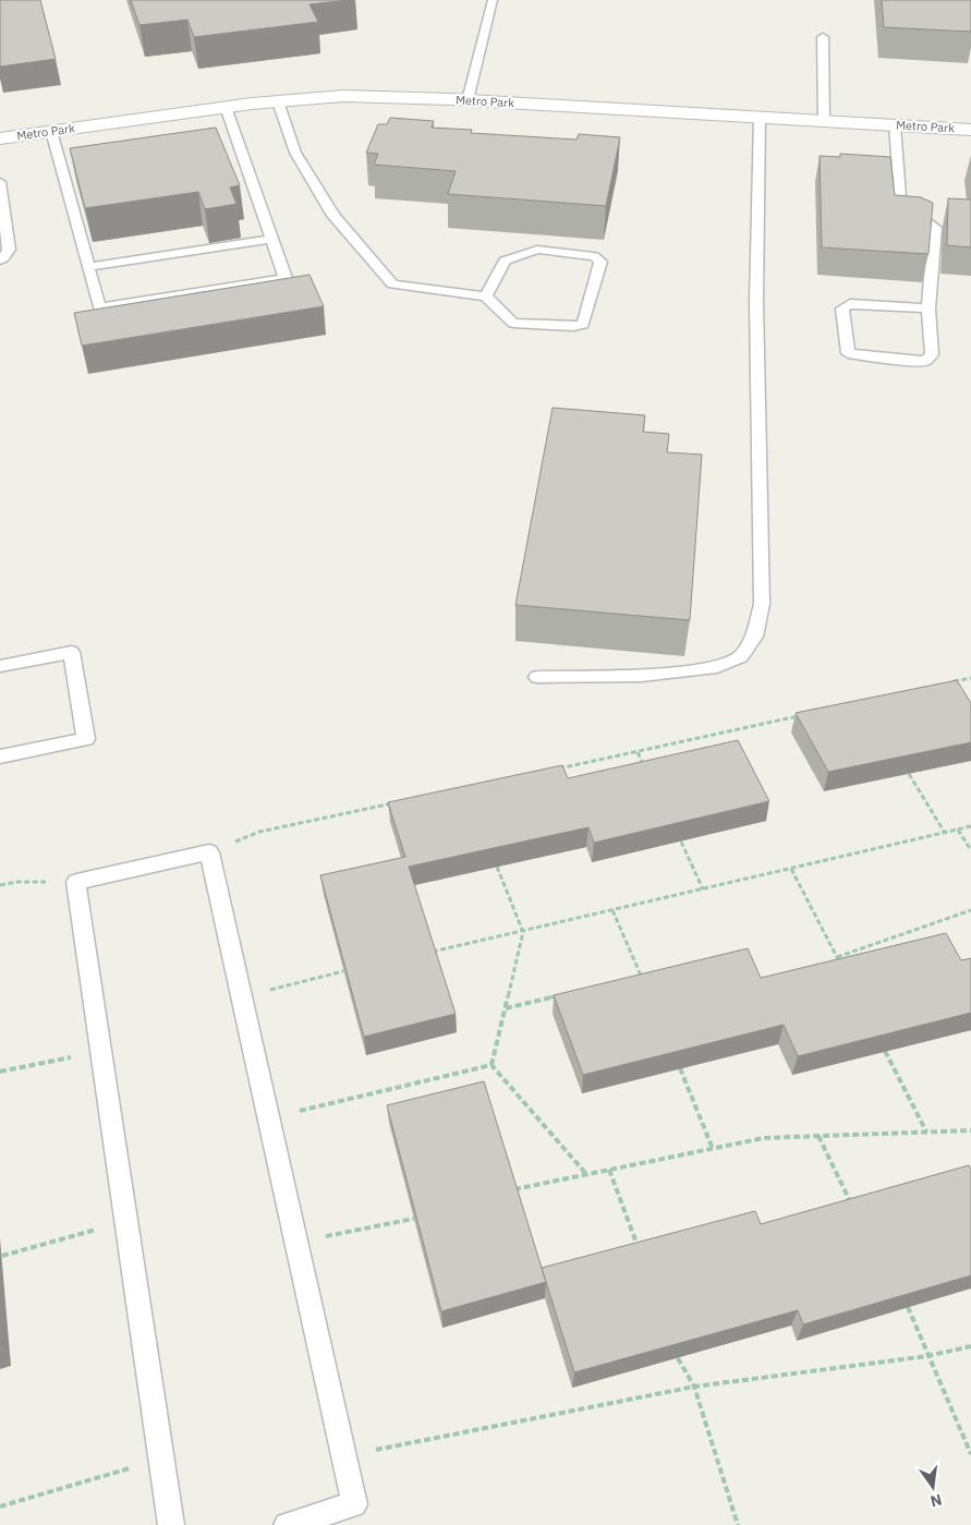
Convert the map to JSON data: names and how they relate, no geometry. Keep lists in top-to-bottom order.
{
  "streets": {
    "street": ["Metro Park"]
  },
  "north": "bottom"
}
